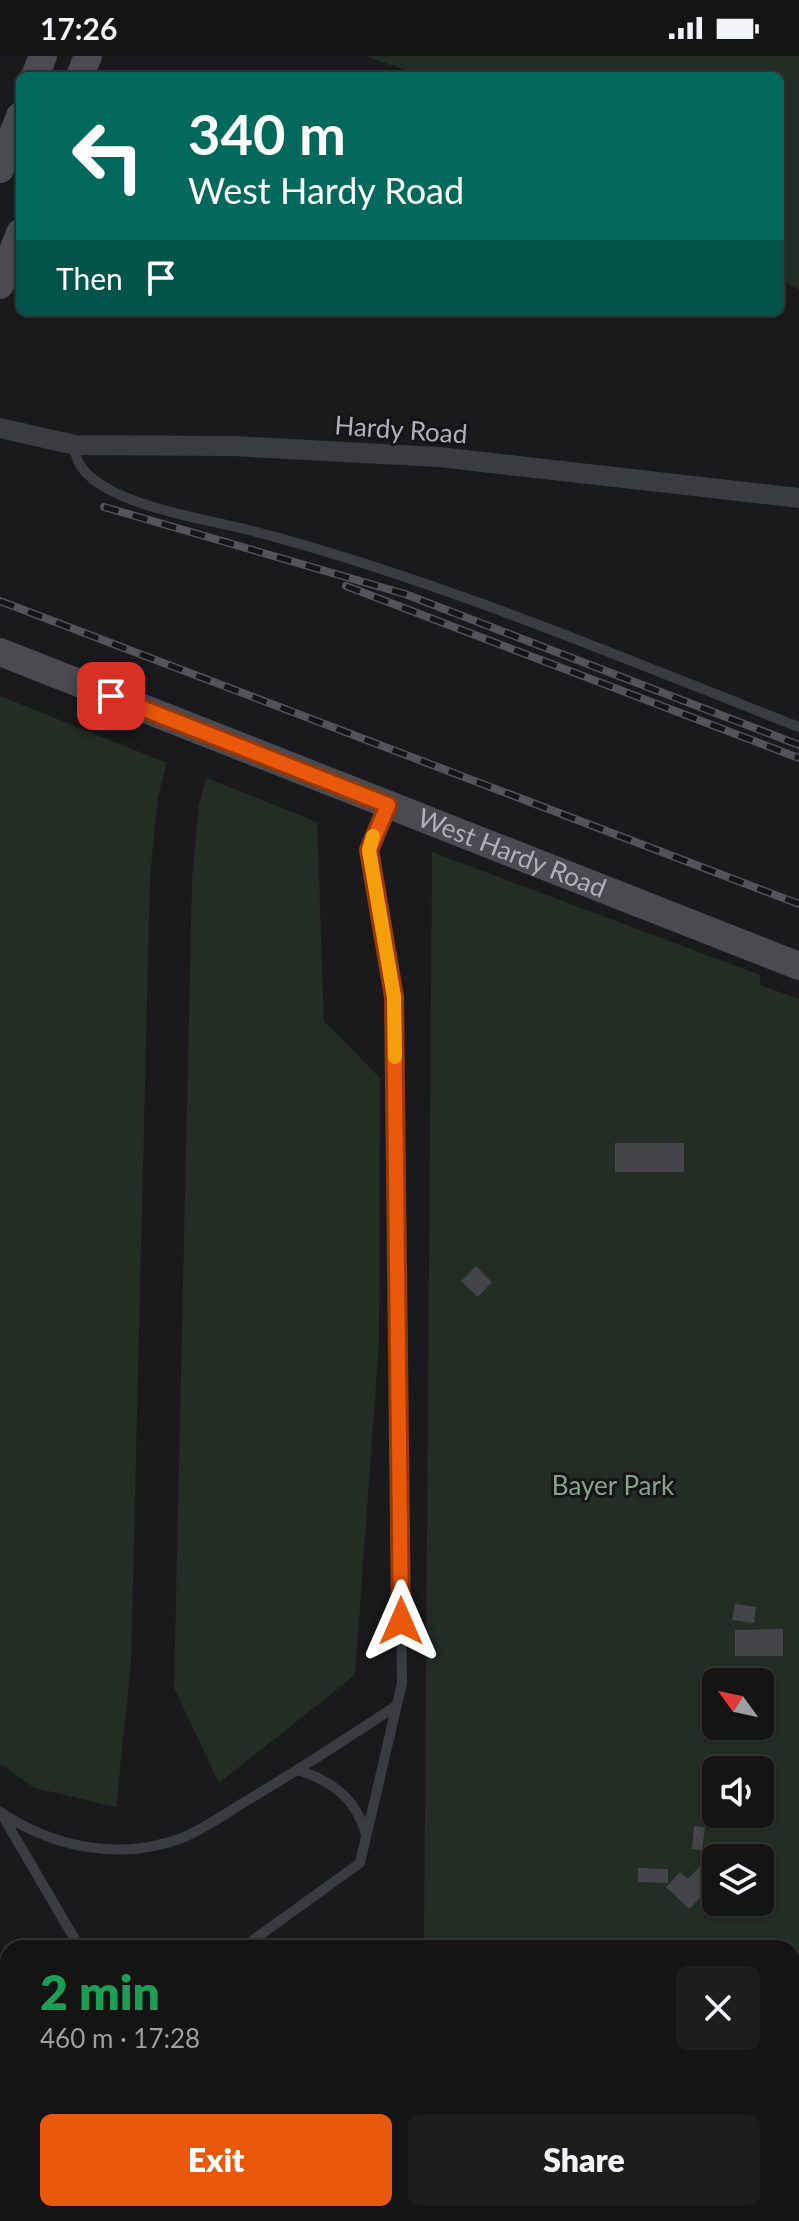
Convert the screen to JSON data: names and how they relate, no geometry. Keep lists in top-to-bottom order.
{
  "streets": {
    "main road": ["West Hardy Road"],
    "street": ["Hardy Road"]
  },
  "parks": ["Bayer Park"],
  "north": "top left",
  "page": {
    "status": "17:26",
    "turn": ["340 m", "West Hardy Road"],
    "then": "Then",
    "heading": ["2 min", "460 m · 17:28"],
    "buttons": ["Exit", "Share"]
  }
}
